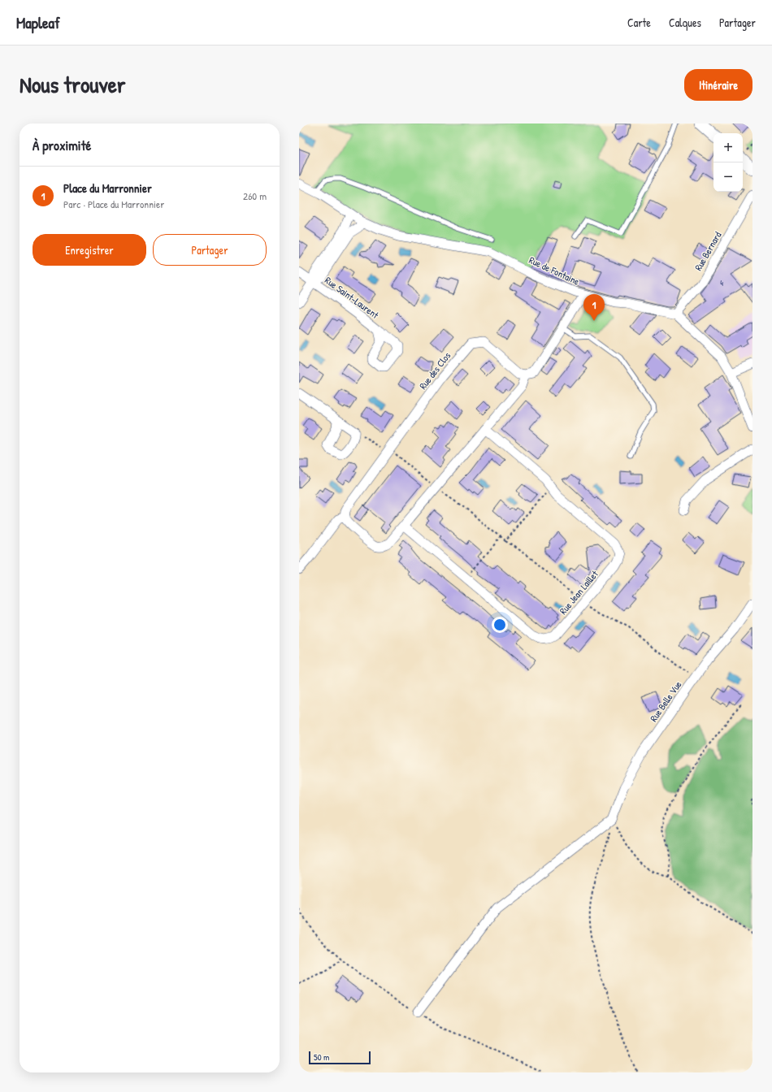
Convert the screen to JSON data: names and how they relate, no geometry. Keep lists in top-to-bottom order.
{
  "streets": {
    "street": [
      "Rue Bernard",
      "Rue de Fontaine",
      "Rue Saint-Laurent",
      "Rue des Clos",
      "Rue Jean Laillet",
      "Rue Belle Vue"
    ]
  },
  "crossings": [
    ["Rue Bernard", "Rue de Fontaine"],
    ["Rue de Fontaine", "Rue Saint-Laurent"]
  ],
  "house_numbers": ["4"],
  "scale_bar": "50 m",
  "page": {
    "header": "Mapleaf",
    "nav": ["Carte", "Calques", "Partager"],
    "title": "Nous trouver",
    "buttons": [
      "Itinéraire",
      ["Enregistrer", "Partager"]
    ],
    "heading": "À proximité",
    "map_buttons": ["+", "−"],
    "list": [
      {
        "mark": "1",
        "name": "Place du Marronnier",
        "note": "Parc · Place du Marronnier",
        "value": "260 m"
      }
    ],
    "pins": "1",
    "scale": "50 m"
  }
}
